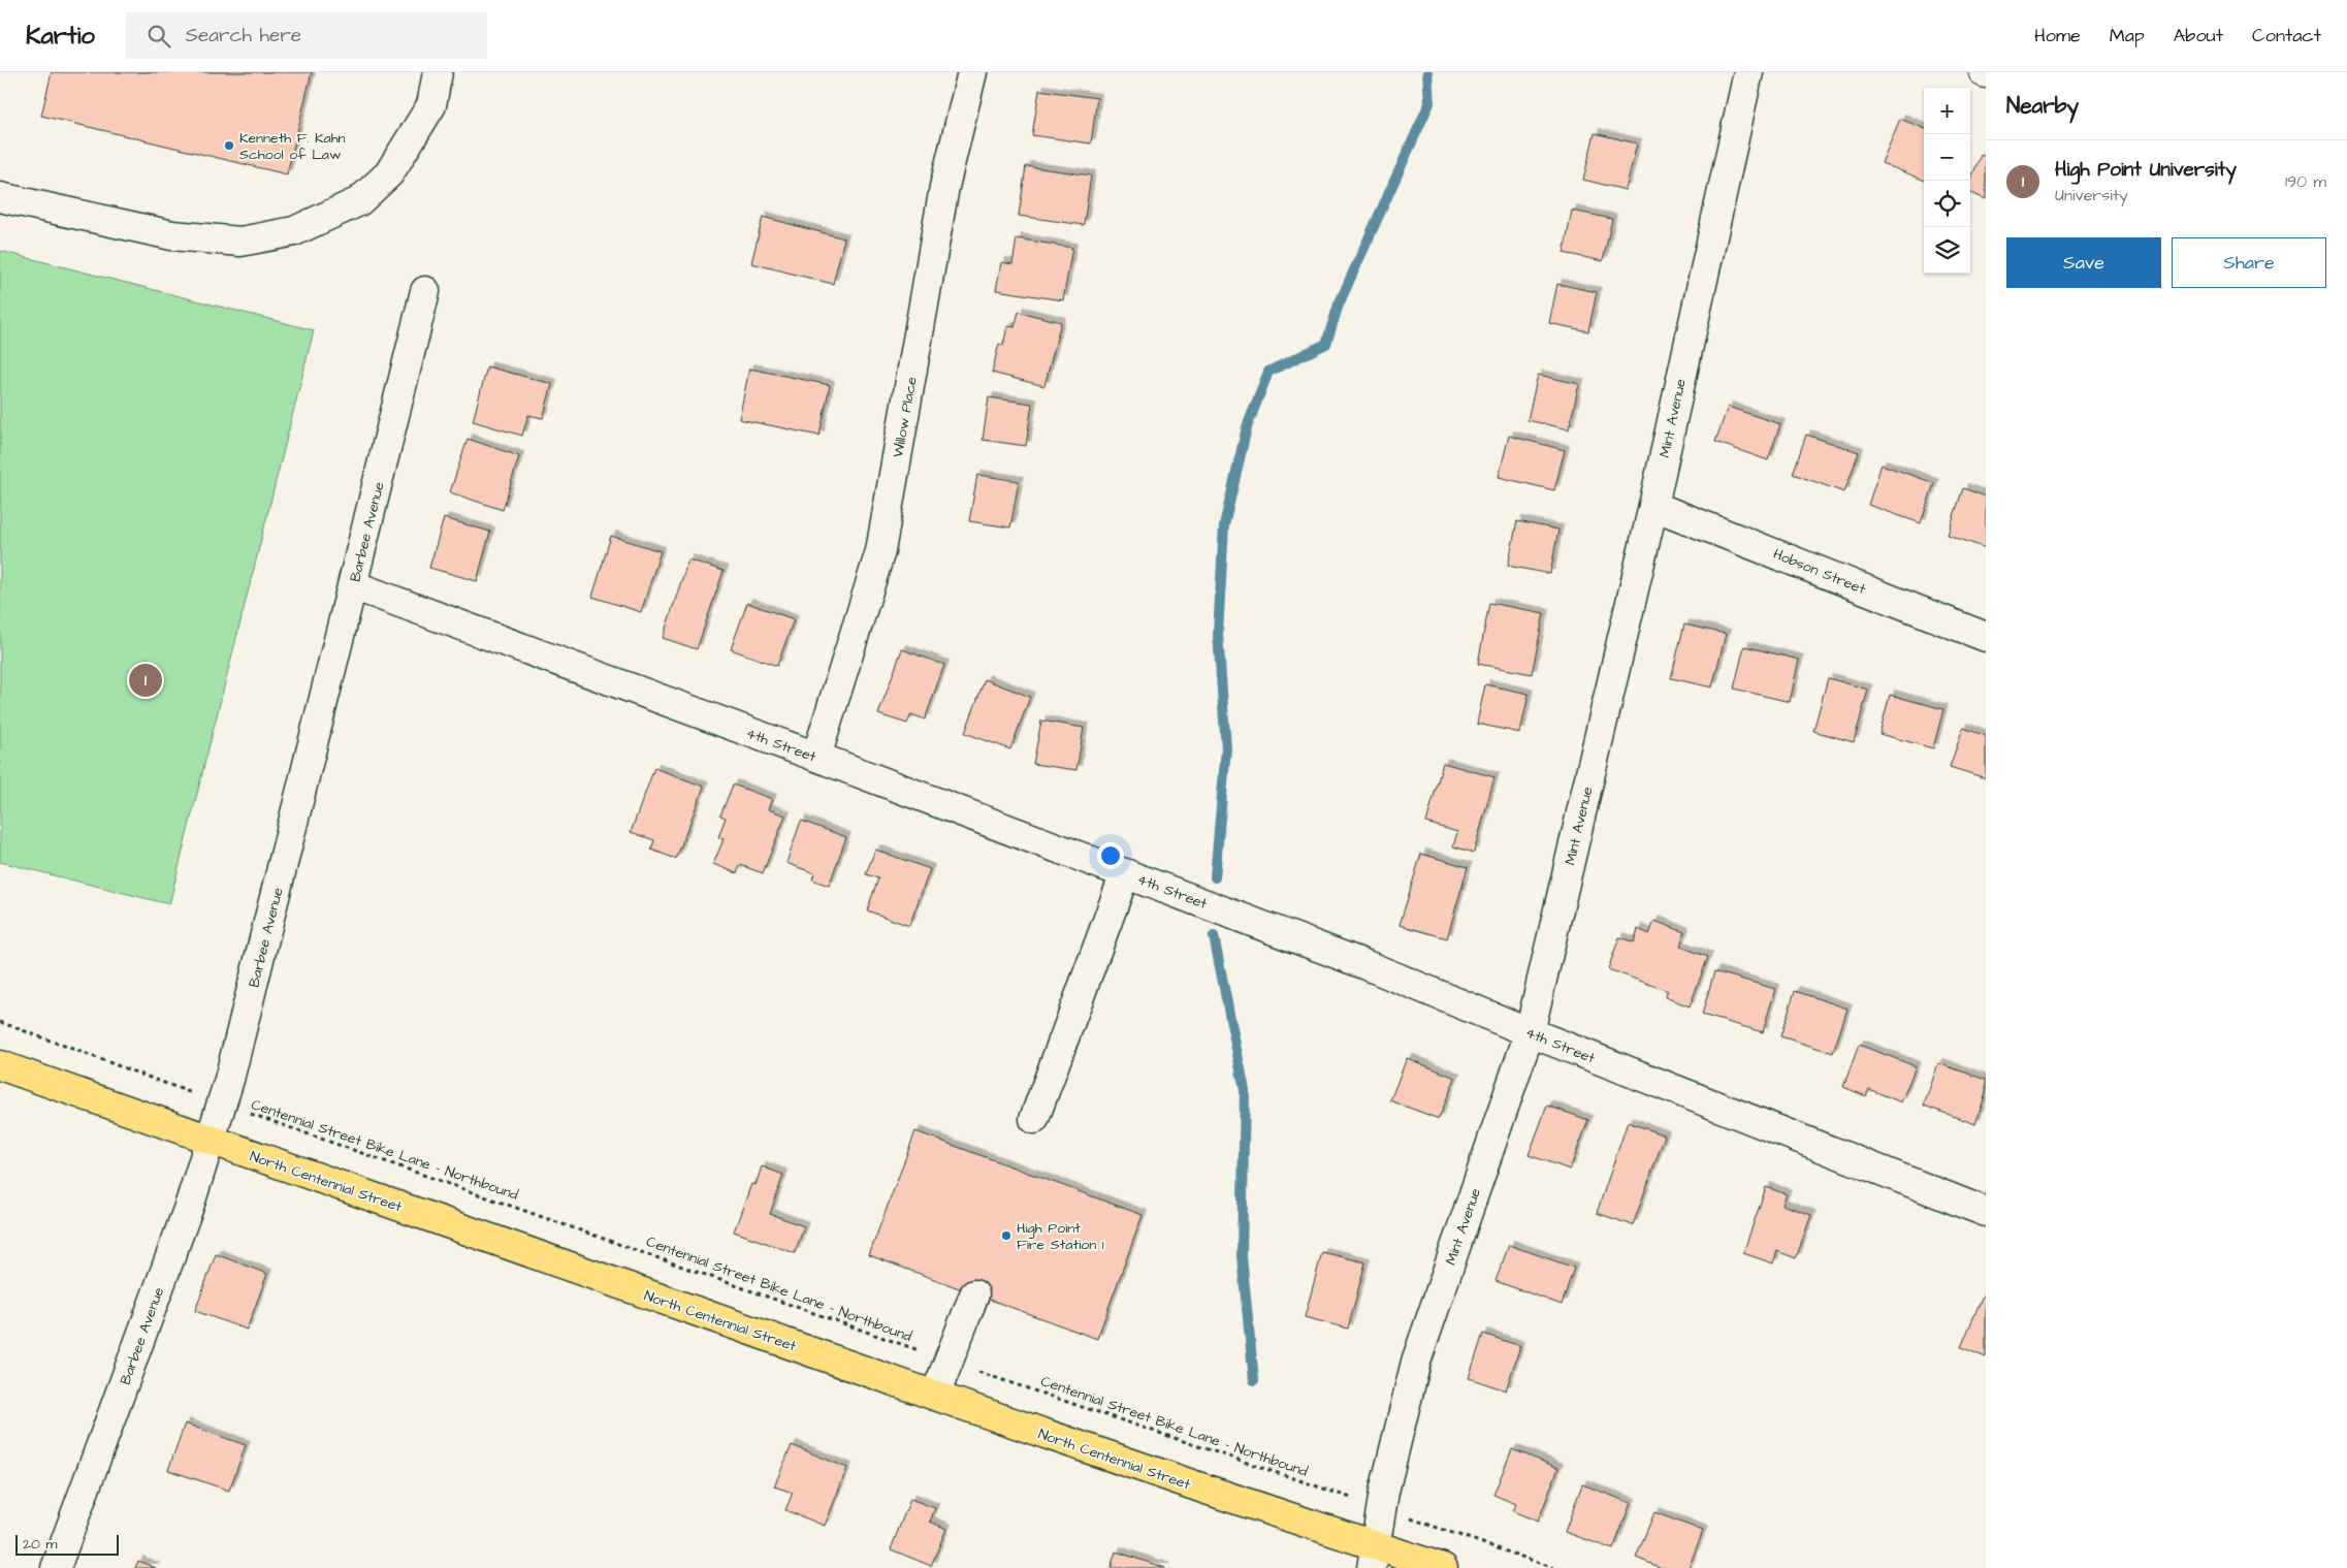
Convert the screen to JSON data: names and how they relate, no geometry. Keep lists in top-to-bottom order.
{
  "streets": {
    "main road": ["North Centennial Street"],
    "street": [
      "Willow Place",
      "Mint Avenue",
      "Barbee Avenue",
      "Hobson Street",
      "4th Street"
    ],
    "path": ["Centennial Street Bike Lane - Northbound"]
  },
  "crossings": [
    ["Willow Place", "4th Street"],
    ["Mint Avenue", "Hobson Street"],
    ["Mint Avenue", "4th Street"],
    ["Mint Avenue", "Centennial Street Bike Lane - Northbound"],
    ["Mint Avenue", "North Centennial Street"],
    ["Barbee Avenue", "4th Street"],
    ["Barbee Avenue", "Centennial Street Bike Lane - Northbound"],
    ["Barbee Avenue", "North Centennial Street"]
  ],
  "places": ["Kenneth F. Kahn School of Law", "High Point Fire Station 1"],
  "scale_bar": "20 m",
  "page": {
    "header": "Kartio",
    "search": "Search here",
    "nav": [
      "Home",
      "Map",
      "About",
      "Contact"
    ],
    "heading": "Nearby",
    "map_buttons": ["+", "−"],
    "list": [
      {
        "mark": "1",
        "name": "High Point University",
        "note": "University",
        "value": "190 m"
      }
    ],
    "buttons": ["Save", "Share"],
    "pins": "1",
    "scale": "20 m"
  }
}
